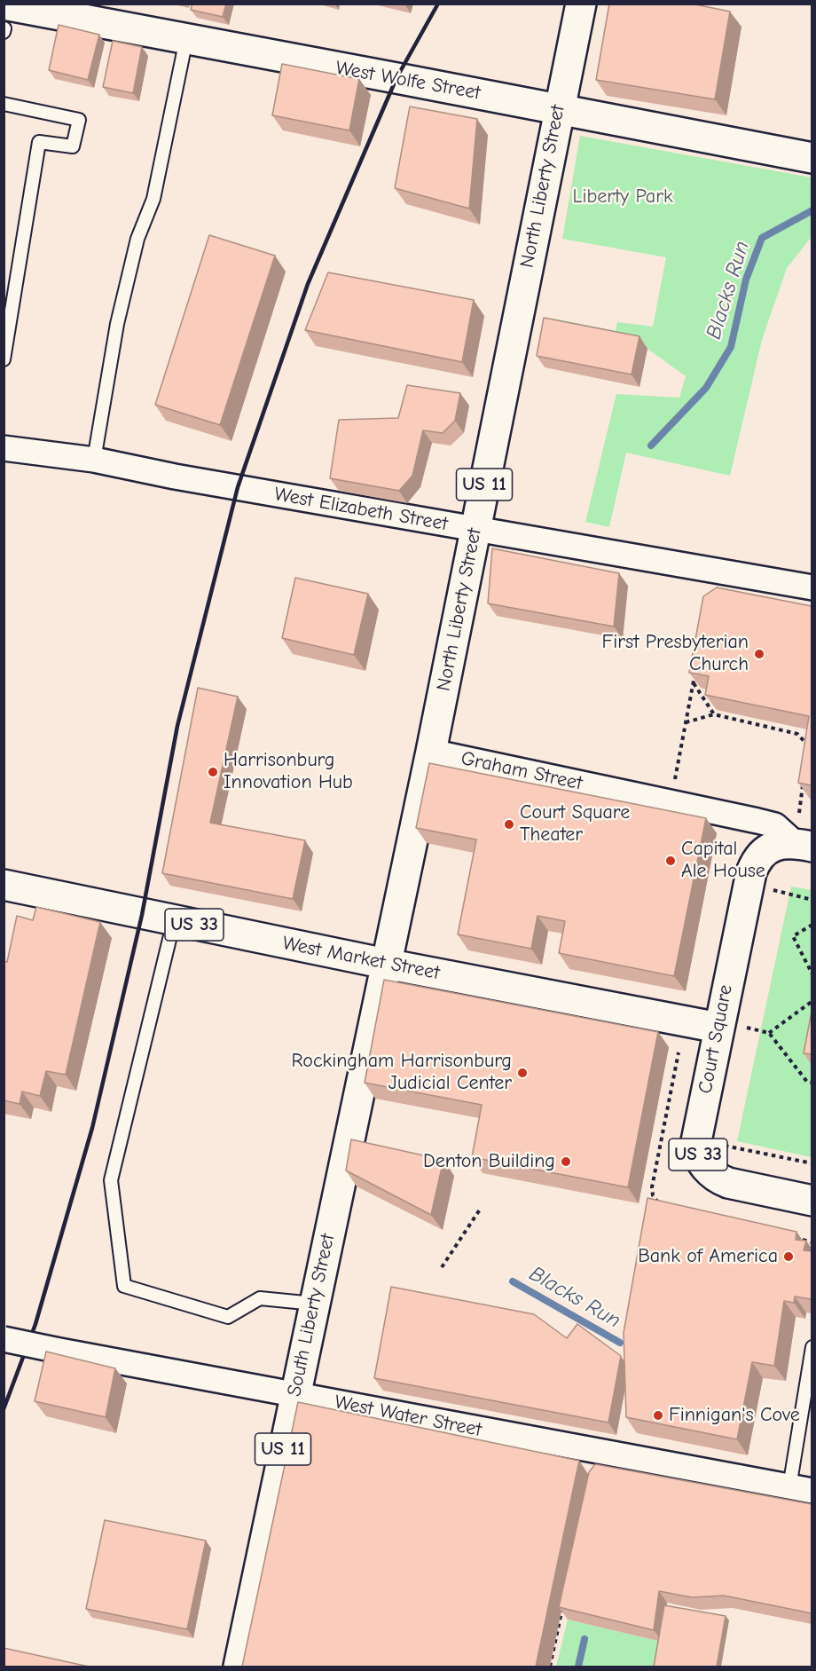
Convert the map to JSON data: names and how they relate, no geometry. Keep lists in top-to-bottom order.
{
  "streets": {
    "main road": [
      "West Wolfe Street",
      "North Liberty Street",
      "US 11",
      "US 33",
      "West Market Street",
      "Court Square",
      "South Liberty Street"
    ],
    "street": ["West Elizabeth Street", "Graham Street", "West Water Street"]
  },
  "crossings": [
    ["West Wolfe Street", "North Liberty Street"],
    ["North Liberty Street", "West Elizabeth Street"],
    ["North Liberty Street", "Graham Street"],
    ["North Liberty Street", "West Market Street"],
    ["North Liberty Street", "South Liberty Street"],
    ["Graham Street", "Court Square"],
    ["West Market Street", "Court Square"],
    ["West Market Street", "South Liberty Street"],
    ["South Liberty Street", "West Water Street"]
  ],
  "water": ["Blacks Run"],
  "parks": ["Liberty Park"],
  "places": [
    "First Presbyterian Church",
    "Harrisonburg Innovation Hub",
    "Court Square Theater",
    "Capital Ale House",
    "Rockingham Harrisonburg Judicial Center",
    "Denton Building",
    "Bank of America",
    "Finnigan's Cove"
  ]
}
